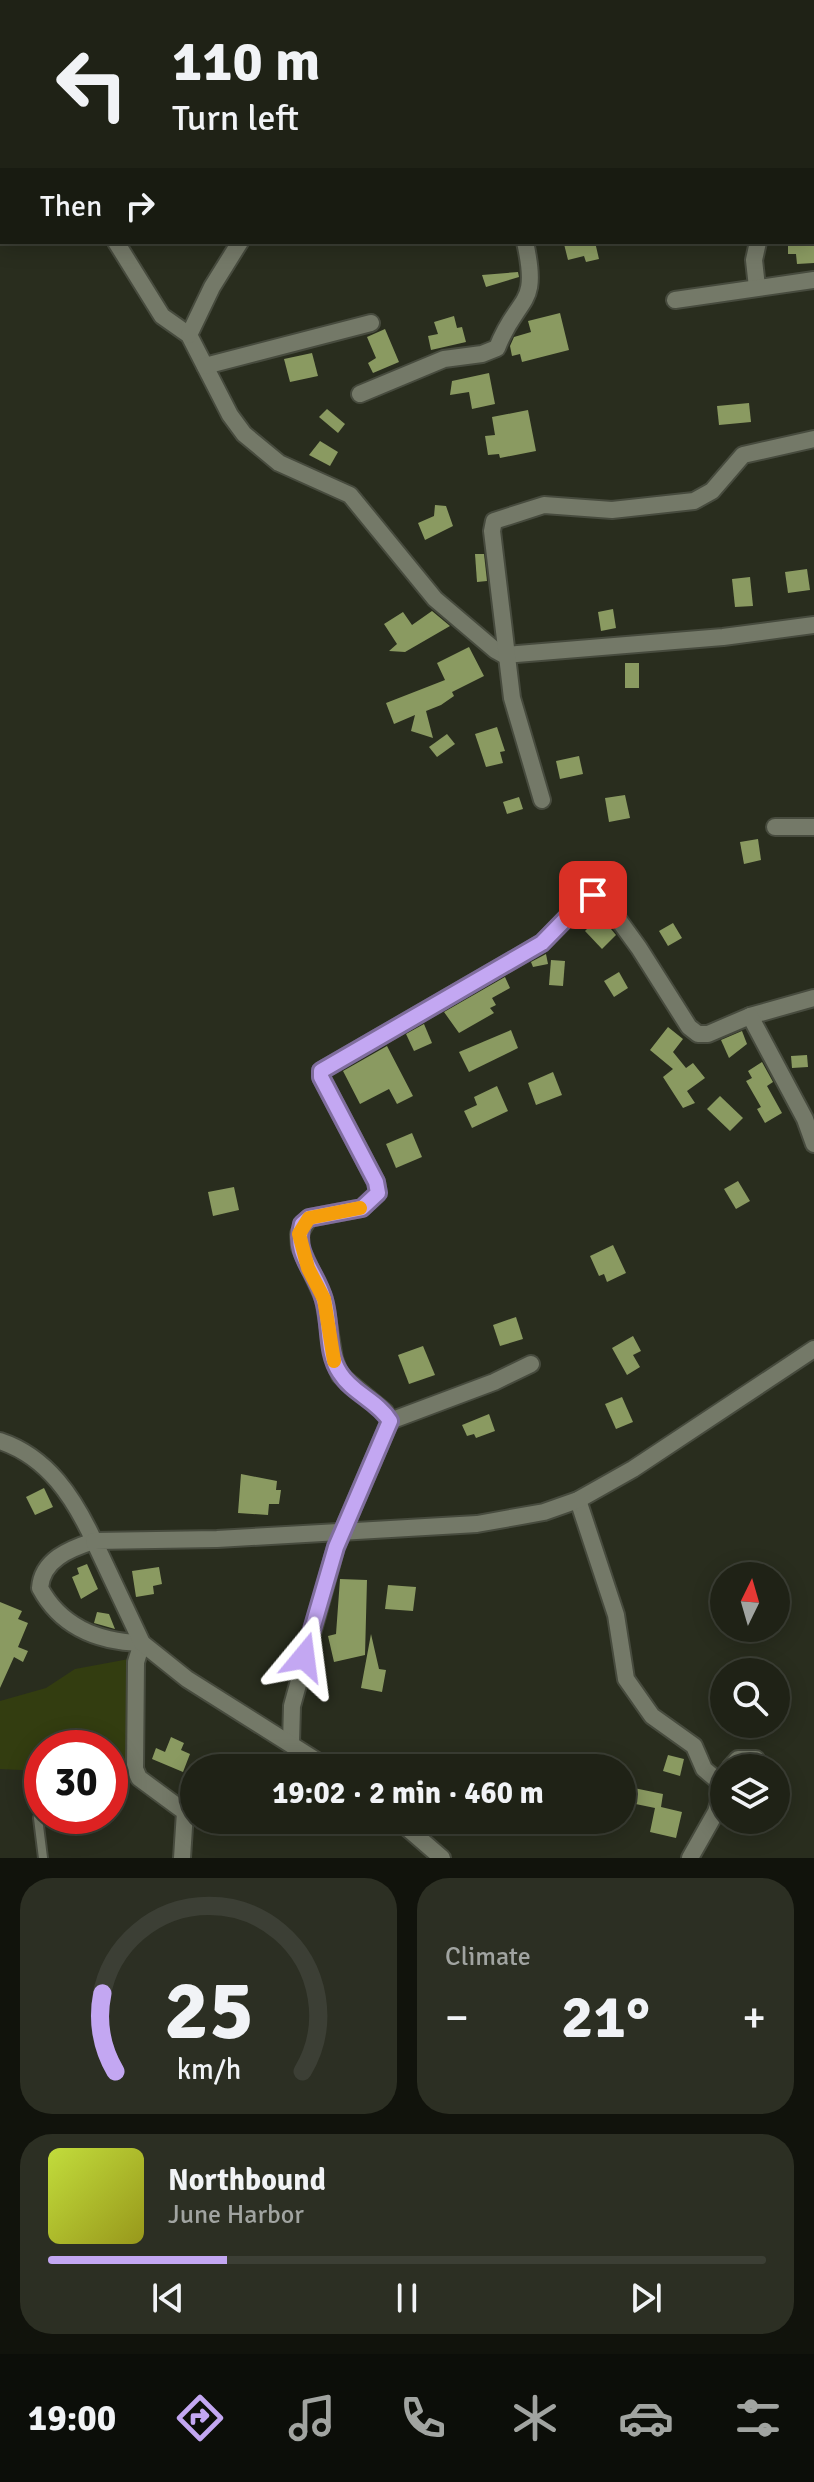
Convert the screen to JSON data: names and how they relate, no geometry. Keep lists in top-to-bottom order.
{
  "north": "top",
  "page": {
    "turn": ["110 m", "Turn left"],
    "then": "Then",
    "limit": "30",
    "trip": "19:02 · 2 min · 460 m",
    "tile": "Climate",
    "heat": ["−", "21°", "+"],
    "song": ["Northbound", "June Harbor"],
    "tabs": "19:00",
    "gauge": ["25", "km/h"]
  }
}
